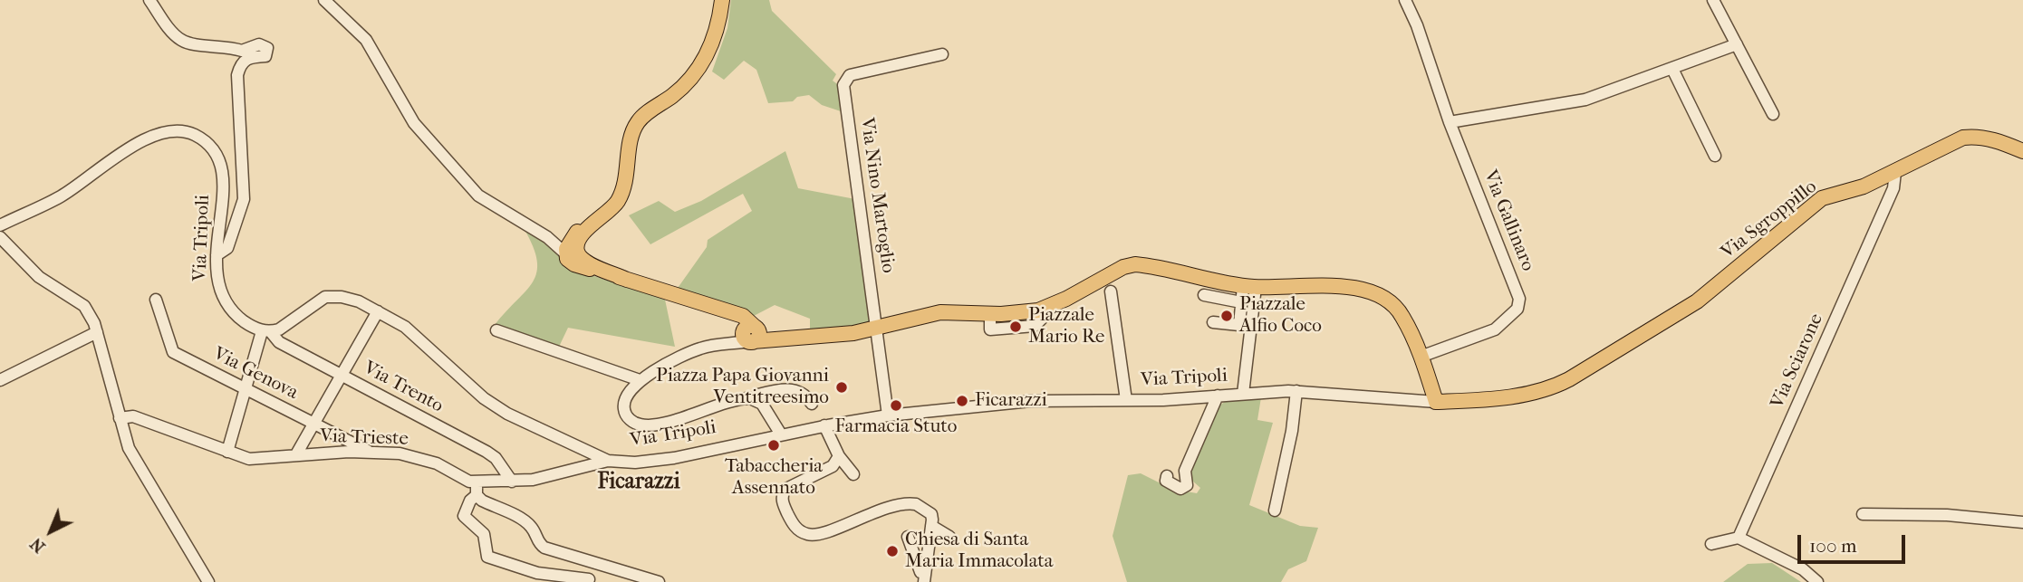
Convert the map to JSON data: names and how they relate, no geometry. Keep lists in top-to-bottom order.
{
  "streets": {
    "main road": ["Via Sgroppillo", "Via Tripoli"],
    "street": [
      "Via Nino Martoglio",
      "Via Gallinaro",
      "Via Sciarone",
      "Via Genova",
      "Via Trento",
      "Via Trieste"
    ]
  },
  "crossings": [
    ["Via Nino Martoglio", "Via Tripoli"],
    ["Via Sgroppillo", "Via Tripoli"],
    ["Via Sgroppillo", "Via Sciarone"],
    ["Via Tripoli", "Via Trento"],
    ["Via Tripoli", "Via Trieste"],
    ["Via Genova", "Via Trieste"],
    ["Via Trento", "Via Trieste"]
  ],
  "districts": ["Ficarazzi"],
  "places": [
    "Piazzale Alfio Coco",
    "Piazzale Mario Re",
    "Piazza Papa Giovanni Ventitreesimo",
    "Ficarazzi",
    "Farmacia Stuto",
    "Tabaccheria Assennato",
    "Chiesa di Santa Maria Immacolata"
  ],
  "scale_bar": "100 m",
  "north": "bottom left"
}
